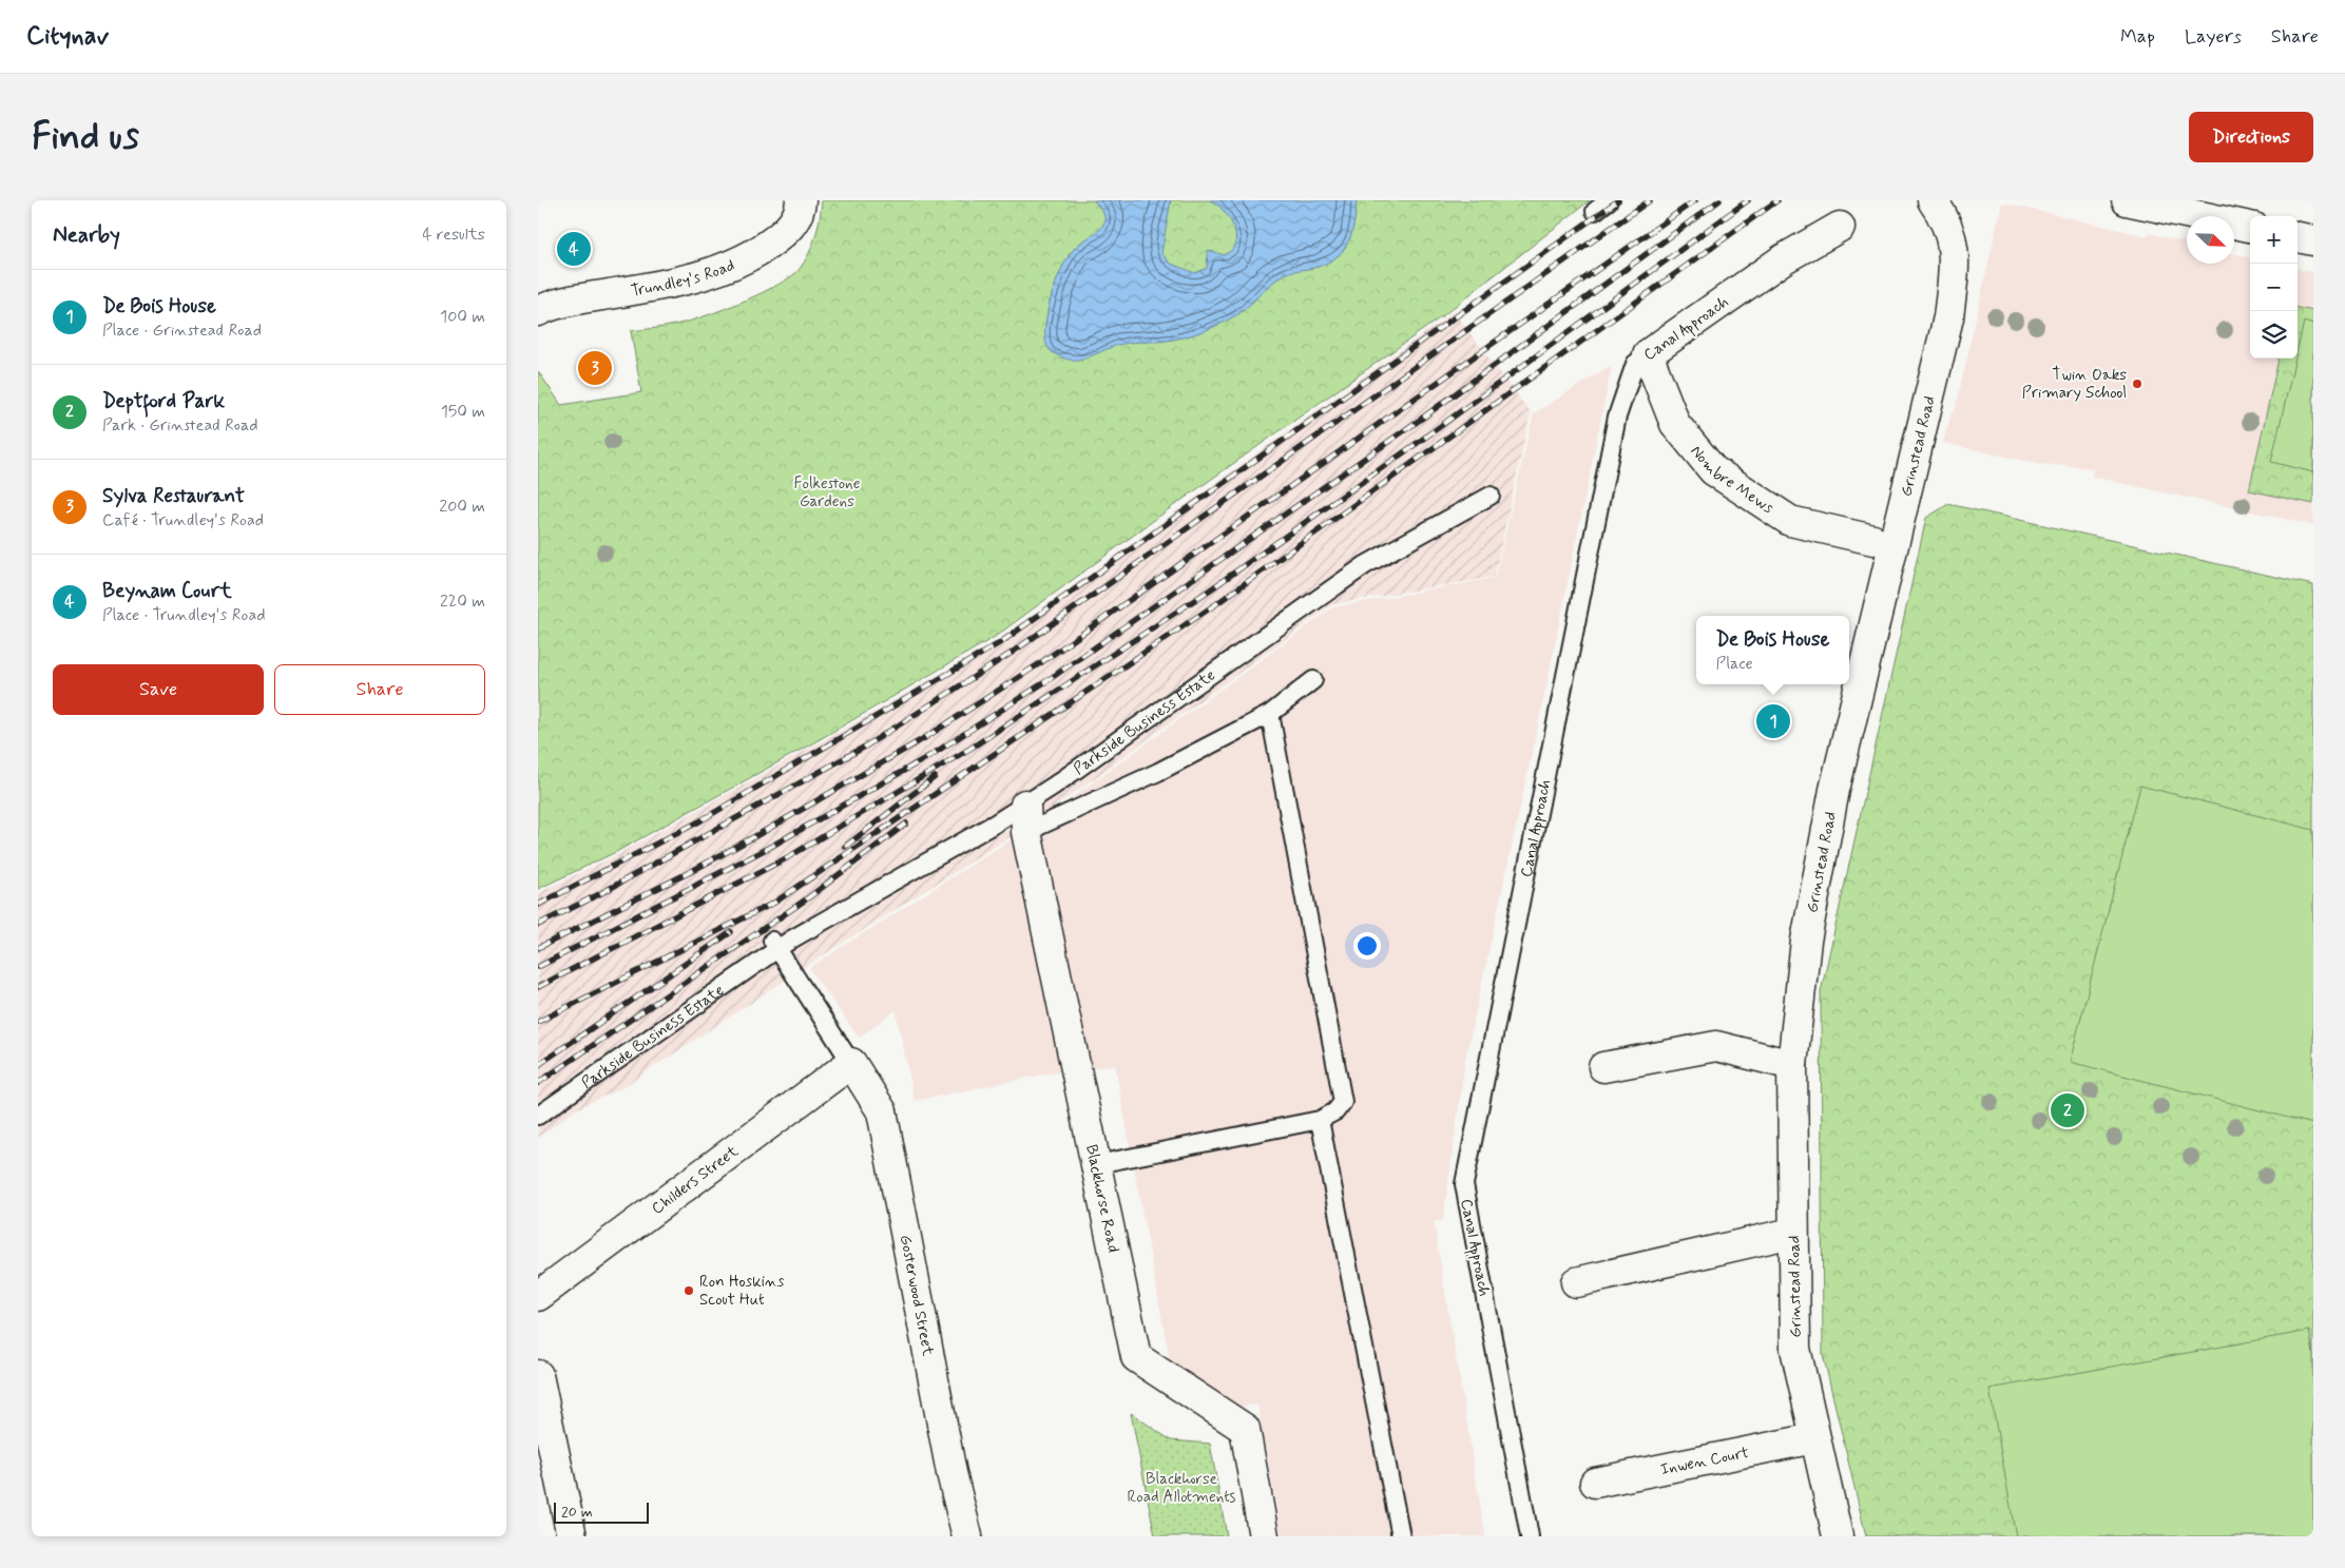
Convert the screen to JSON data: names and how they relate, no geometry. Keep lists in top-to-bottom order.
{
  "streets": {
    "street": [
      "Trundley's Road",
      "Canal Approach",
      "Grinstead Road",
      "Nombre Mews",
      "Childers Street",
      "Blackhorse Road",
      "Gosterwood Street",
      "Inwen Court"
    ],
    "lane": ["Parkside Business Estate"]
  },
  "crossings": [
    ["Canal Approach", "Nombre Mews"],
    ["Grinstead Road", "Inwen Court"],
    ["Parkside Business Estate", "Blackhorse Road"],
    ["Childers Street", "Gosterwood Street"]
  ],
  "parks": ["Folkestone Gardens", "Blackhorse Road Allotments"],
  "places": ["Twin Oaks Primary School", "Ron Hoskins Scout Hut"],
  "scale_bar": "20 m",
  "north": "bottom right",
  "page": {
    "header": "Citynav",
    "nav": ["Map", "Layers", "Share"],
    "buttons": [
      "Directions",
      ["Save", "Share"]
    ],
    "title": "Find us",
    "heading": ["Nearby", "4 results"],
    "map_buttons": ["+", "−"],
    "pins": [
      "4",
      "3",
      "1",
      "2"
    ],
    "list": [
      {
        "mark": "1",
        "name": "De Bois House",
        "note": "Place · Grinstead Road",
        "value": "100 m"
      },
      {
        "mark": "2",
        "name": "Deptford Park",
        "note": "Park · Grinstead Road",
        "value": "150 m"
      },
      {
        "mark": "3",
        "name": "Sylva Restaurant",
        "note": "Café · Trundley's Road",
        "value": "200 m"
      },
      {
        "mark": "4",
        "name": "Beynam Court",
        "note": "Place · Trundley's Road",
        "value": "220 m"
      }
    ],
    "popup": ["De Bois House", "Place"],
    "scale": "20 m"
  }
}
